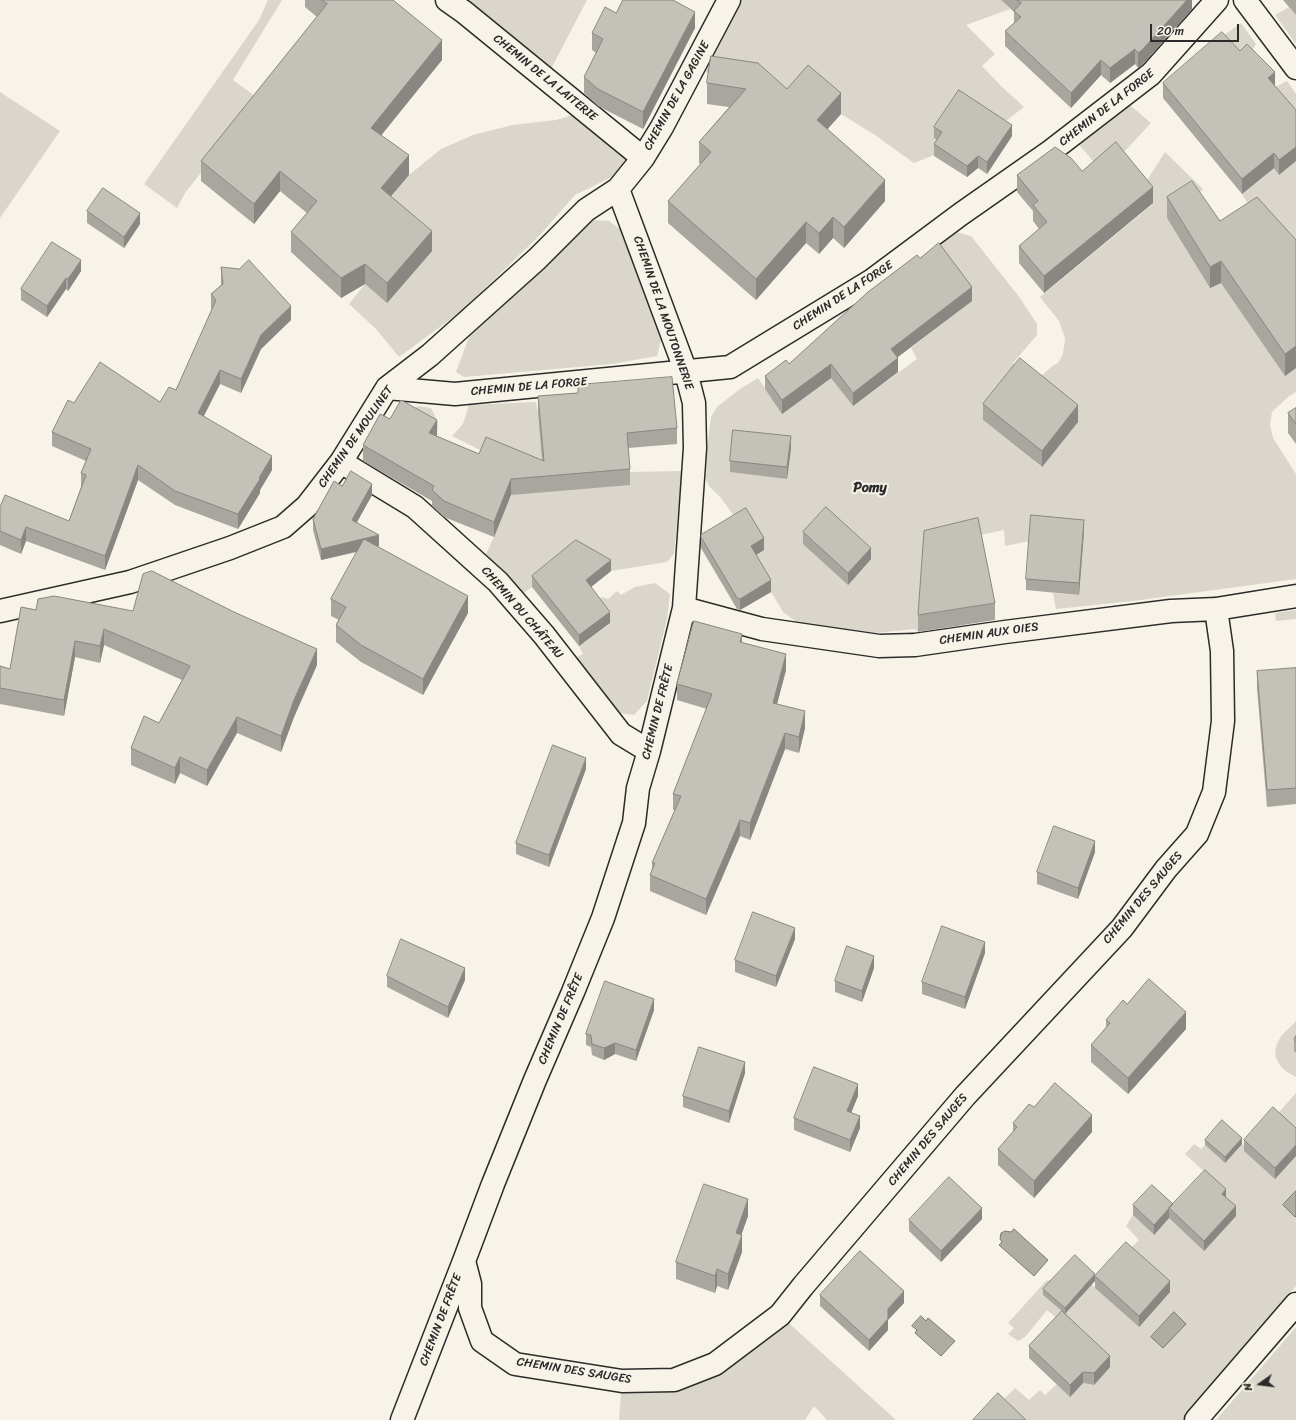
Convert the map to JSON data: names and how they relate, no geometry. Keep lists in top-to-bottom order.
{
  "streets": {
    "street": [
      "CHEMIN DE LA LAITERIE",
      "CHEMIN DE LA GAGINE",
      "CHEMIN DE LA FORGE",
      "CHEMIN DE LA MOUTONNERIE",
      "CHEMIN DE MOULINET",
      "CHEMIN DU CHÂTEAU",
      "CHEMIN AUX OIES",
      "CHEMIN DE FRÊTE",
      "CHEMIN DES SAUGES"
    ]
  },
  "crossings": [
    ["CHEMIN DE LA LAITERIE", "CHEMIN DE LA GAGINE"],
    ["CHEMIN DE LA GAGINE", "CHEMIN DE LA MOUTONNERIE"],
    ["CHEMIN DE LA GAGINE", "CHEMIN DE MOULINET"],
    ["CHEMIN DE LA FORGE", "CHEMIN DE LA MOUTONNERIE"],
    ["CHEMIN DE LA FORGE", "CHEMIN DE MOULINET"],
    ["CHEMIN DE LA MOUTONNERIE", "CHEMIN DE MOULINET"],
    ["CHEMIN DE LA MOUTONNERIE", "CHEMIN AUX OIES"],
    ["CHEMIN DE LA MOUTONNERIE", "CHEMIN DE FRÊTE"],
    ["CHEMIN DE MOULINET", "CHEMIN DU CHÂTEAU"],
    ["CHEMIN DU CHÂTEAU", "CHEMIN DE FRÊTE"],
    ["CHEMIN AUX OIES", "CHEMIN DE FRÊTE"],
    ["CHEMIN AUX OIES", "CHEMIN DES SAUGES"],
    ["CHEMIN DE FRÊTE", "CHEMIN DES SAUGES"]
  ],
  "districts": ["Pomy"],
  "scale_bar": "20 m",
  "north": "left"
}
